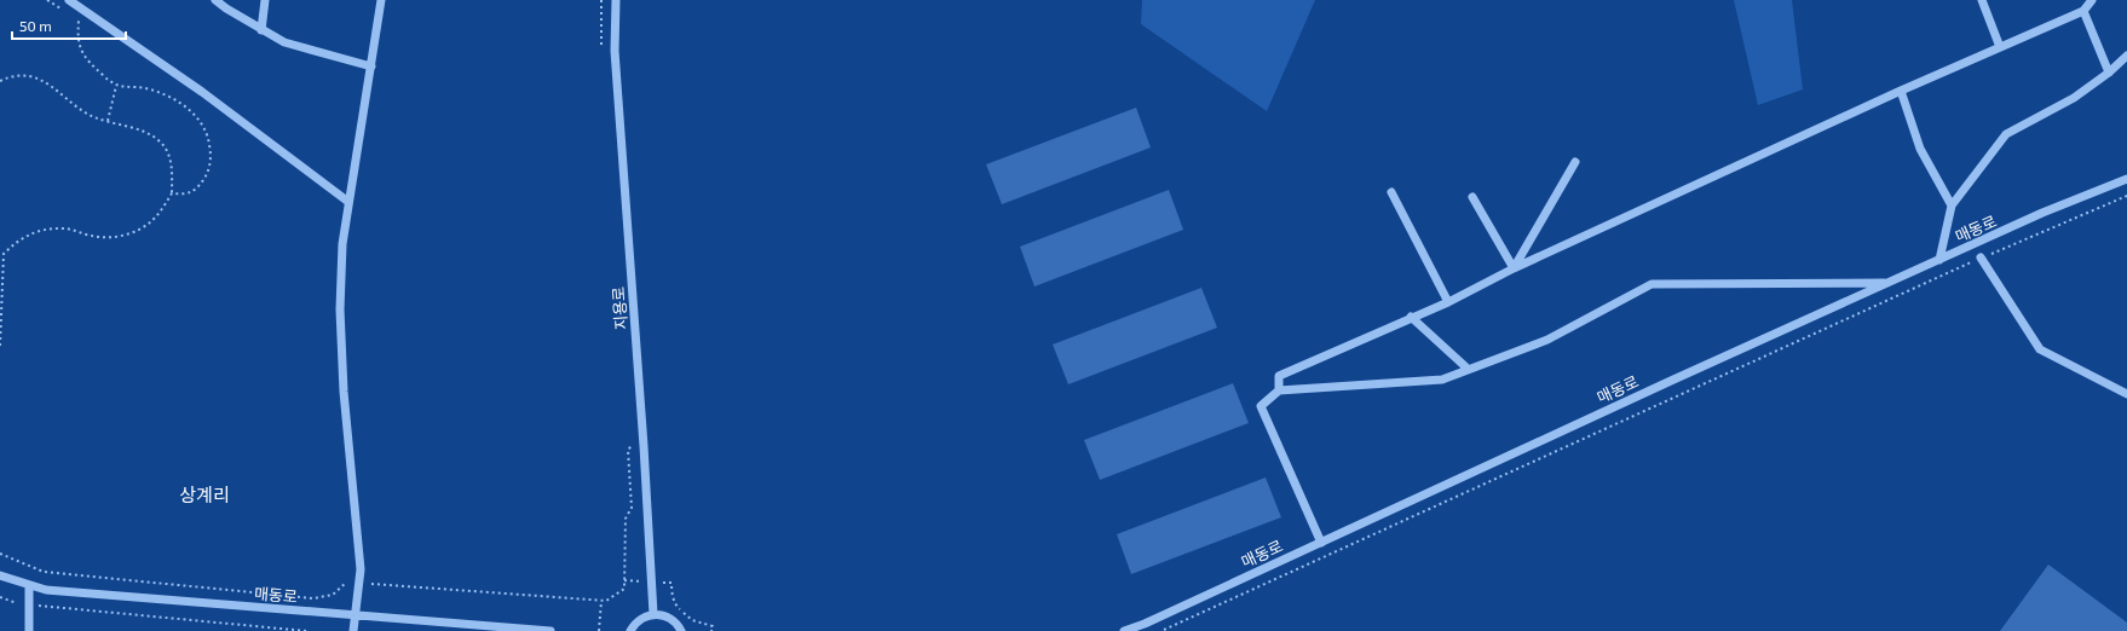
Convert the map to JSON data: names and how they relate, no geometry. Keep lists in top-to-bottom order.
{
  "streets": {
    "street": ["매동로", "지용로"]
  },
  "districts": ["상계리"],
  "scale_bar": "50 m"
}
